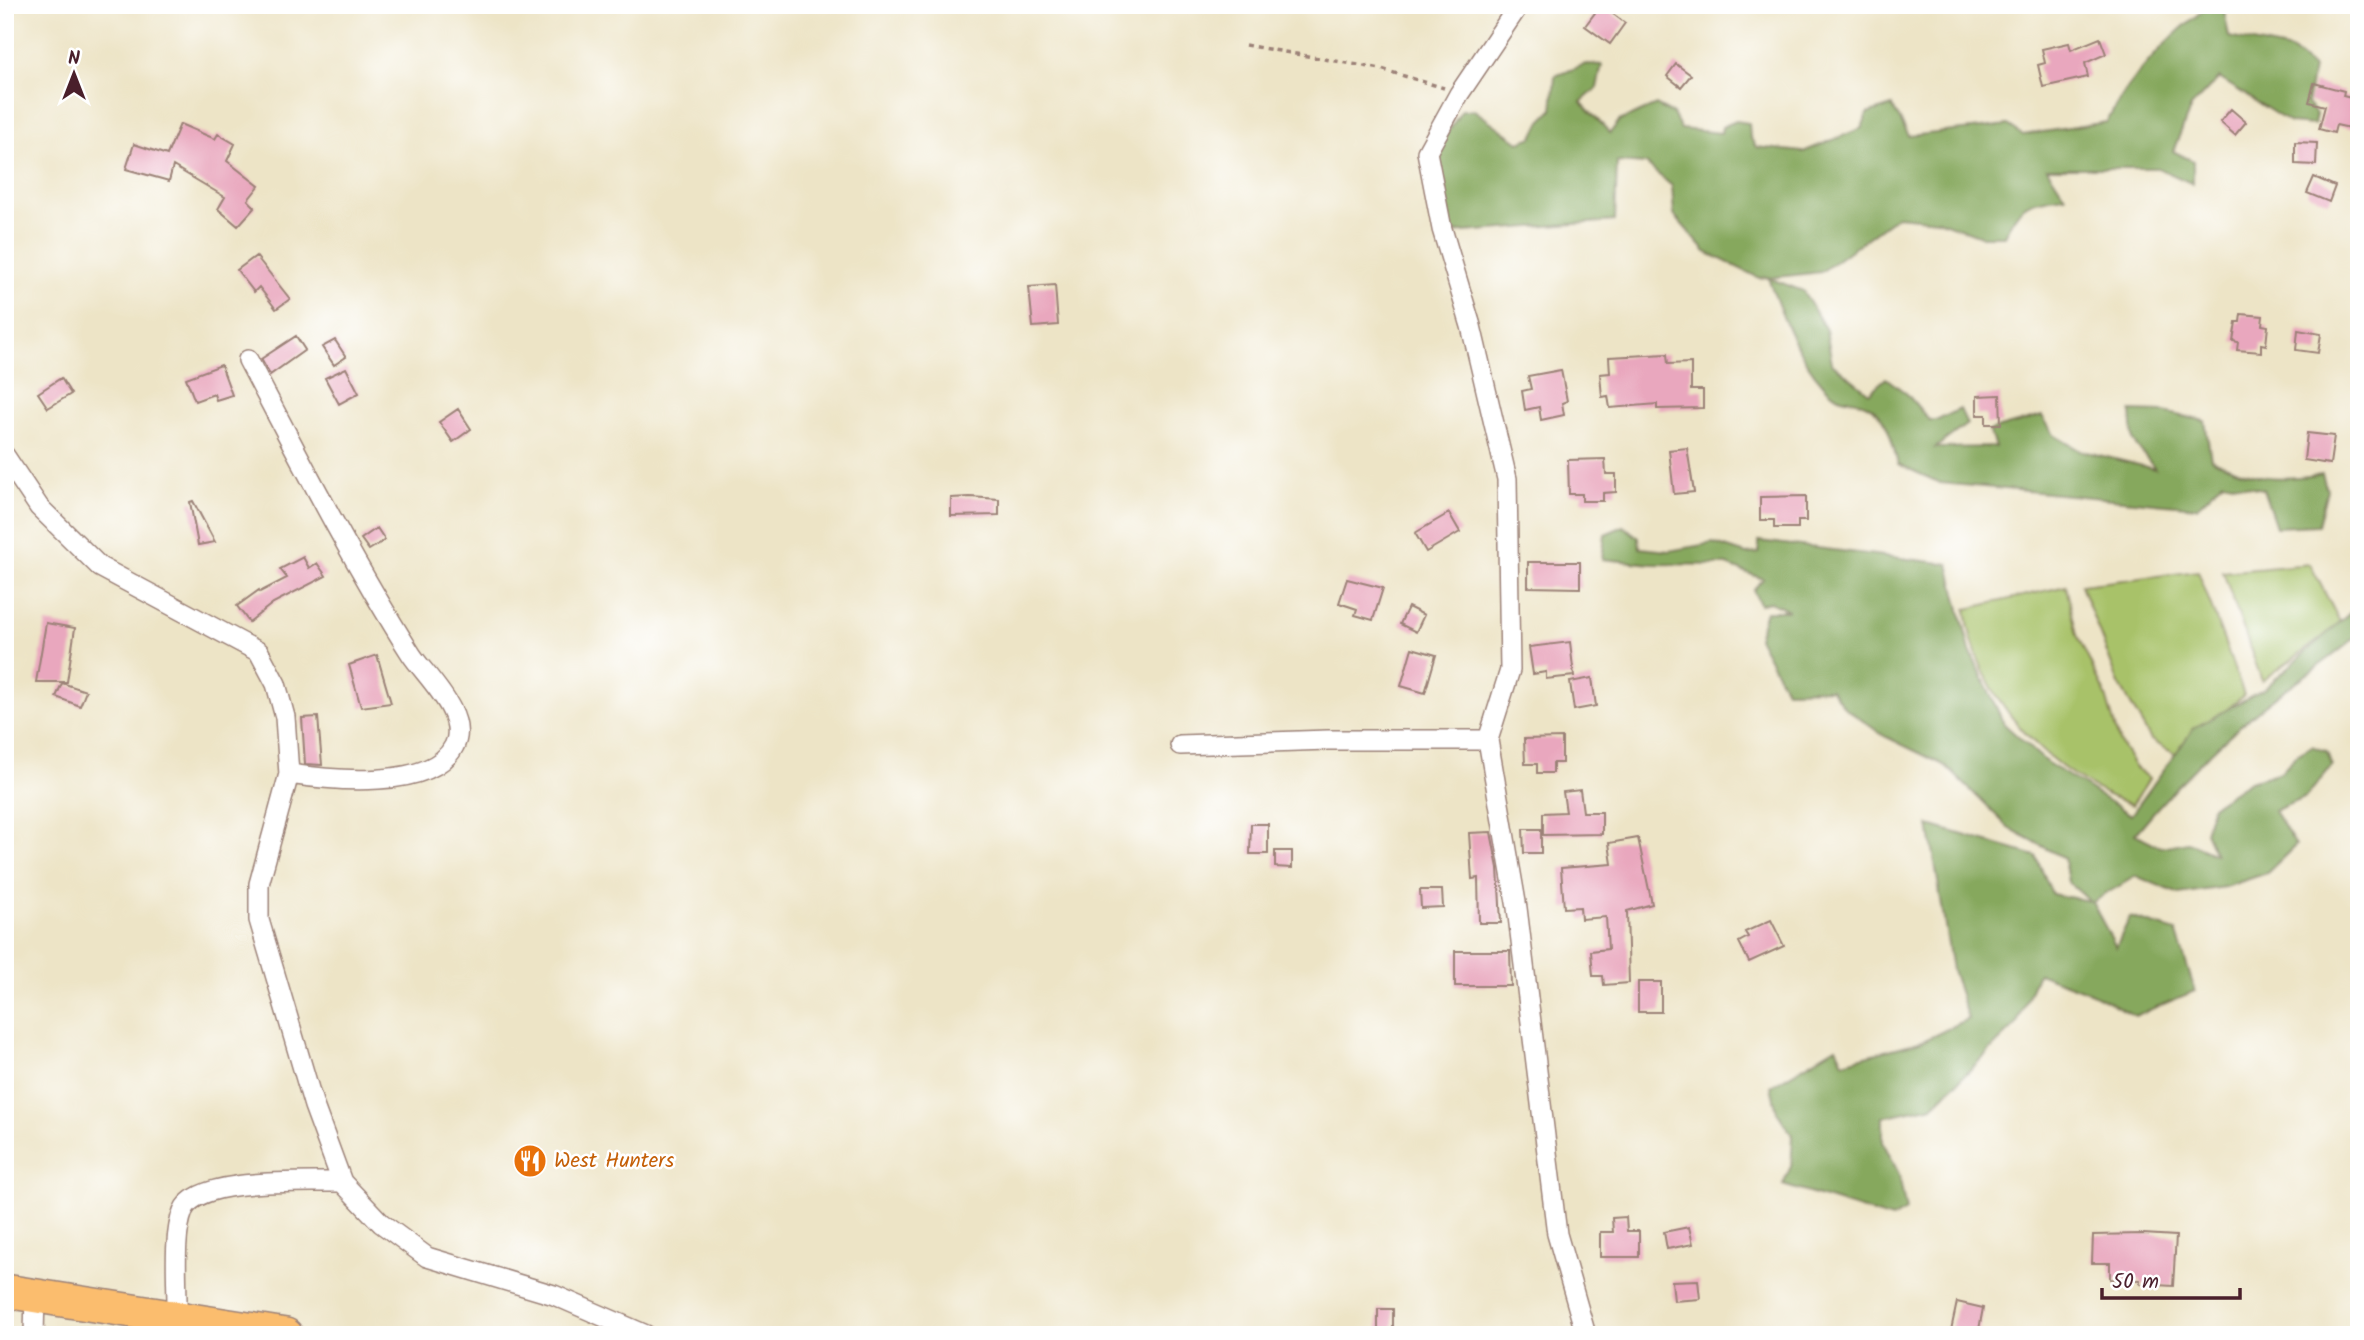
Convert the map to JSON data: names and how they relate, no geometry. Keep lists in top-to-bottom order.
{
  "places": {
    "restaurant": ["West Hunters"]
  },
  "scale_bar": "50 m",
  "north": "top"
}
